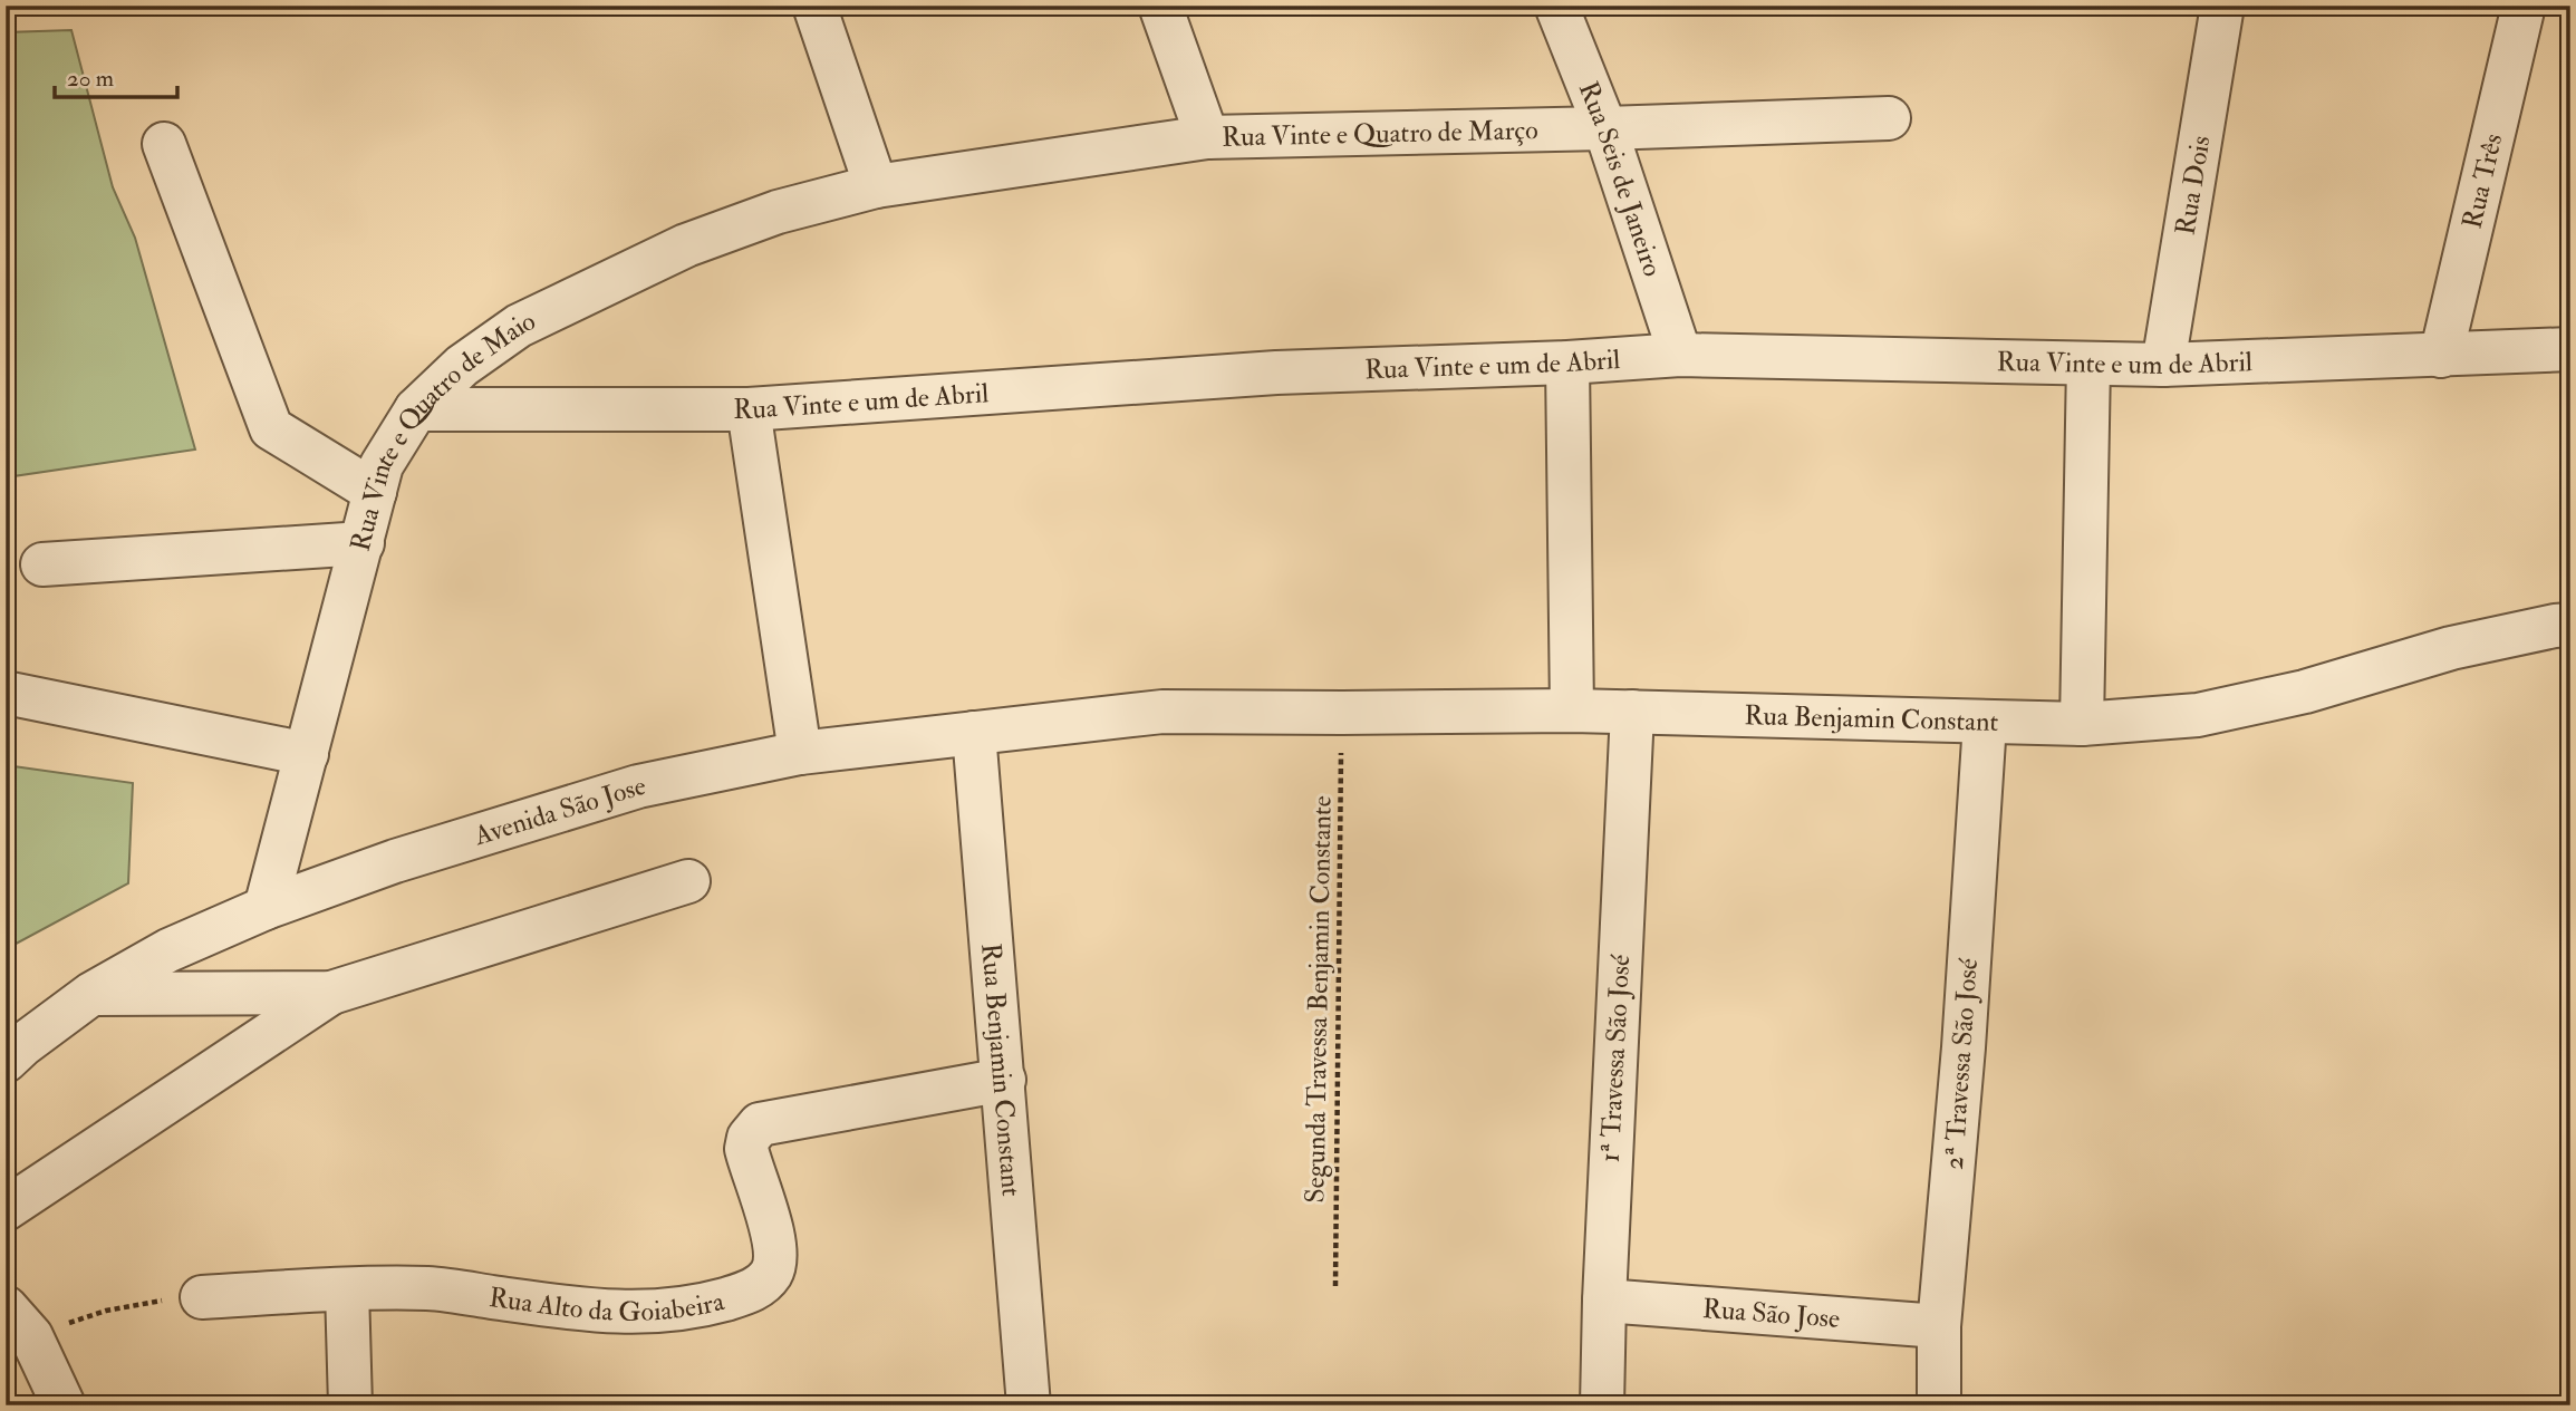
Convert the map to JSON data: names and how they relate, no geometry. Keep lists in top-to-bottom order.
{
  "streets": {
    "street": [
      "Rua Vinte e Quatro de Março",
      "Rua Seis de Janeiro",
      "Rua Três",
      "Rua Dois",
      "Rua Vinte e um de Abril",
      "Rua Vinte e Quatro de Maio",
      "Rua Benjamin Constant",
      "Avenida São Jose",
      "1ª Travessa São José",
      "2ª Travessa São José",
      "Rua Alto da Goiabeira",
      "Rua São Jose"
    ],
    "path": ["Segunda Travessa Benjamin Constante"]
  },
  "crossings": [
    ["Rua Vinte e Quatro de Março", "Rua Seis de Janeiro"],
    ["Rua Vinte e Quatro de Março", "Rua Vinte e Quatro de Maio"],
    ["Rua Seis de Janeiro", "Rua Vinte e um de Abril"],
    ["Rua Três", "Rua Vinte e um de Abril"],
    ["Rua Dois", "Rua Vinte e um de Abril"],
    ["Rua Vinte e um de Abril", "Rua Vinte e Quatro de Maio"],
    ["Rua Vinte e Quatro de Maio", "Avenida São Jose"],
    ["Rua Benjamin Constant", "Avenida São Jose"],
    ["Rua Benjamin Constant", "Segunda Travessa Benjamin Constante"],
    ["Rua Benjamin Constant", "1ª Travessa São José"],
    ["Rua Benjamin Constant", "2ª Travessa São José"],
    ["Rua Benjamin Constant", "Rua Alto da Goiabeira"],
    ["1ª Travessa São José", "Rua São Jose"],
    ["2ª Travessa São José", "Rua São Jose"]
  ],
  "scale_bar": "20 m"
}
